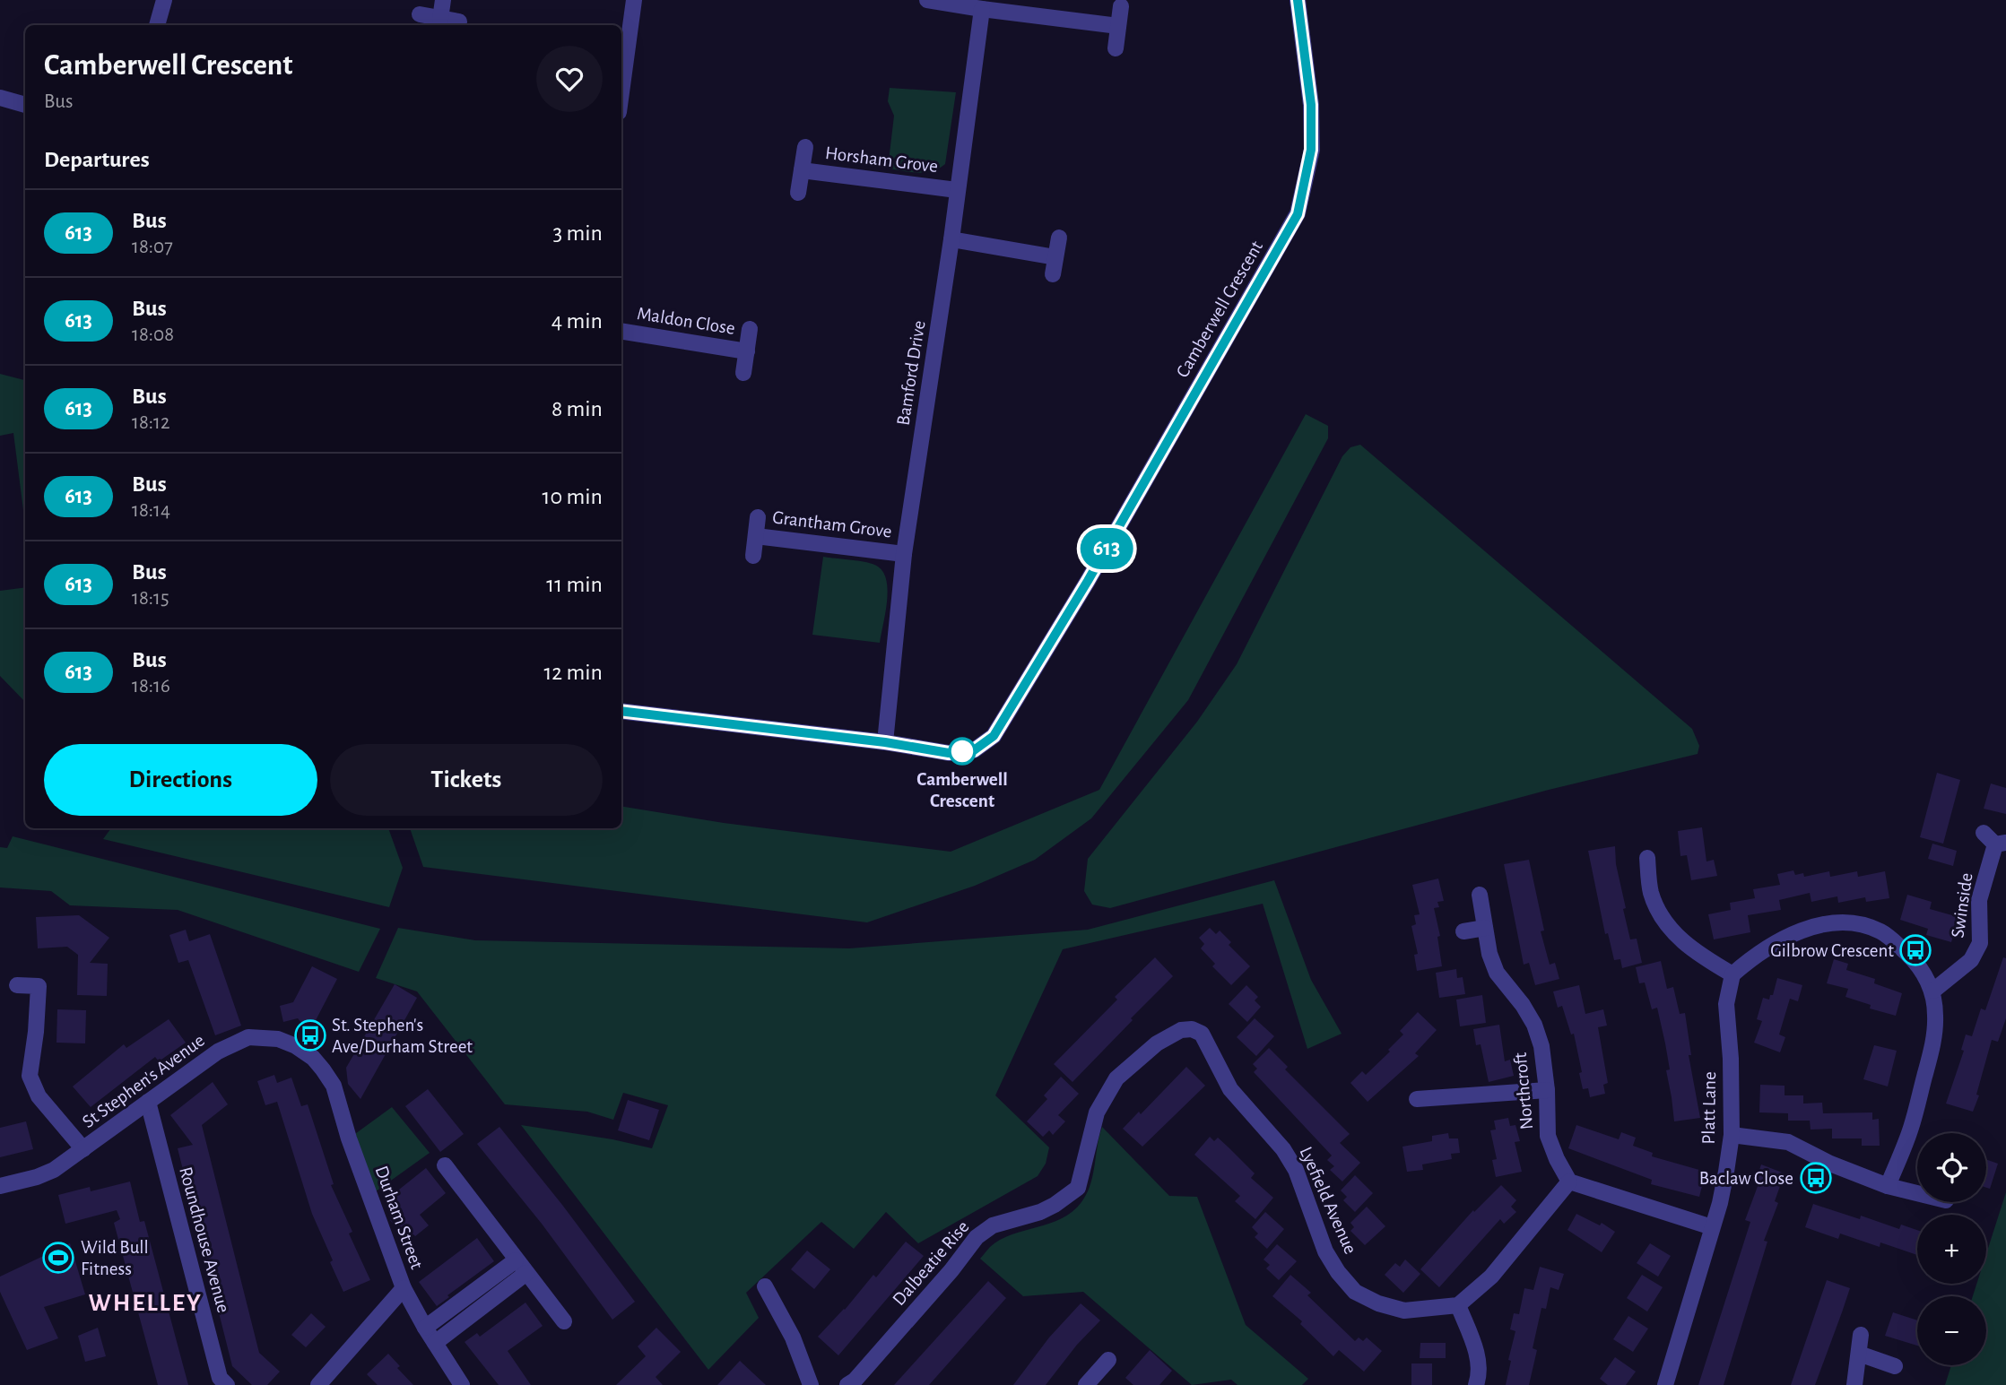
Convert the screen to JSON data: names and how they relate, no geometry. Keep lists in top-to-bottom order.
{
  "streets": {
    "street": [
      "Horsham Grove",
      "Camberwell Crescent",
      "Maldon Close",
      "Bamford Drive",
      "Grantham Grove",
      "Swinside",
      "St Stephen's Avenue",
      "Northcroft",
      "Platt Lane",
      "Lyefield Avenue",
      "Durham Street",
      "Roundhouse Avenue",
      "Dalbeatie Rise"
    ]
  },
  "crossings": [
    ["Horsham Grove", "Bamford Drive"],
    ["Camberwell Crescent", "Bamford Drive"],
    ["Bamford Drive", "Grantham Grove"],
    ["St Stephen's Avenue", "Durham Street"],
    ["St Stephen's Avenue", "Roundhouse Avenue"],
    ["Lyefield Avenue", "Dalbeatie Rise"]
  ],
  "districts": ["WHELLEY"],
  "places": {
    "other": ["Camberwell Crescent"],
    "bus stop": ["Gilbrow Crescent", "St. Stephen's Ave/Durham Street", "Baclaw Close"],
    "sports": ["Wild Bull Fitness"]
  },
  "lines": ["bus line 613"],
  "page": {
    "on_map": "613",
    "heading": [
      ["Camberwell Crescent", "Bus"],
      "Departures"
    ],
    "list": [
      {
        "mark": "613",
        "name": "Bus",
        "note": "18:07",
        "value": "3 min"
      },
      {
        "mark": "613",
        "name": "Bus",
        "note": "18:08",
        "value": "4 min"
      },
      {
        "mark": "613",
        "name": "Bus",
        "note": "18:12",
        "value": "8 min"
      },
      {
        "mark": "613",
        "name": "Bus",
        "note": "18:14",
        "value": "10 min"
      },
      {
        "mark": "613",
        "name": "Bus",
        "note": "18:15",
        "value": "11 min"
      },
      {
        "mark": "613",
        "name": "Bus",
        "note": "18:16",
        "value": "12 min"
      }
    ],
    "buttons": ["Directions", "Tickets"],
    "map_buttons": ["+", "−"]
  }
}
